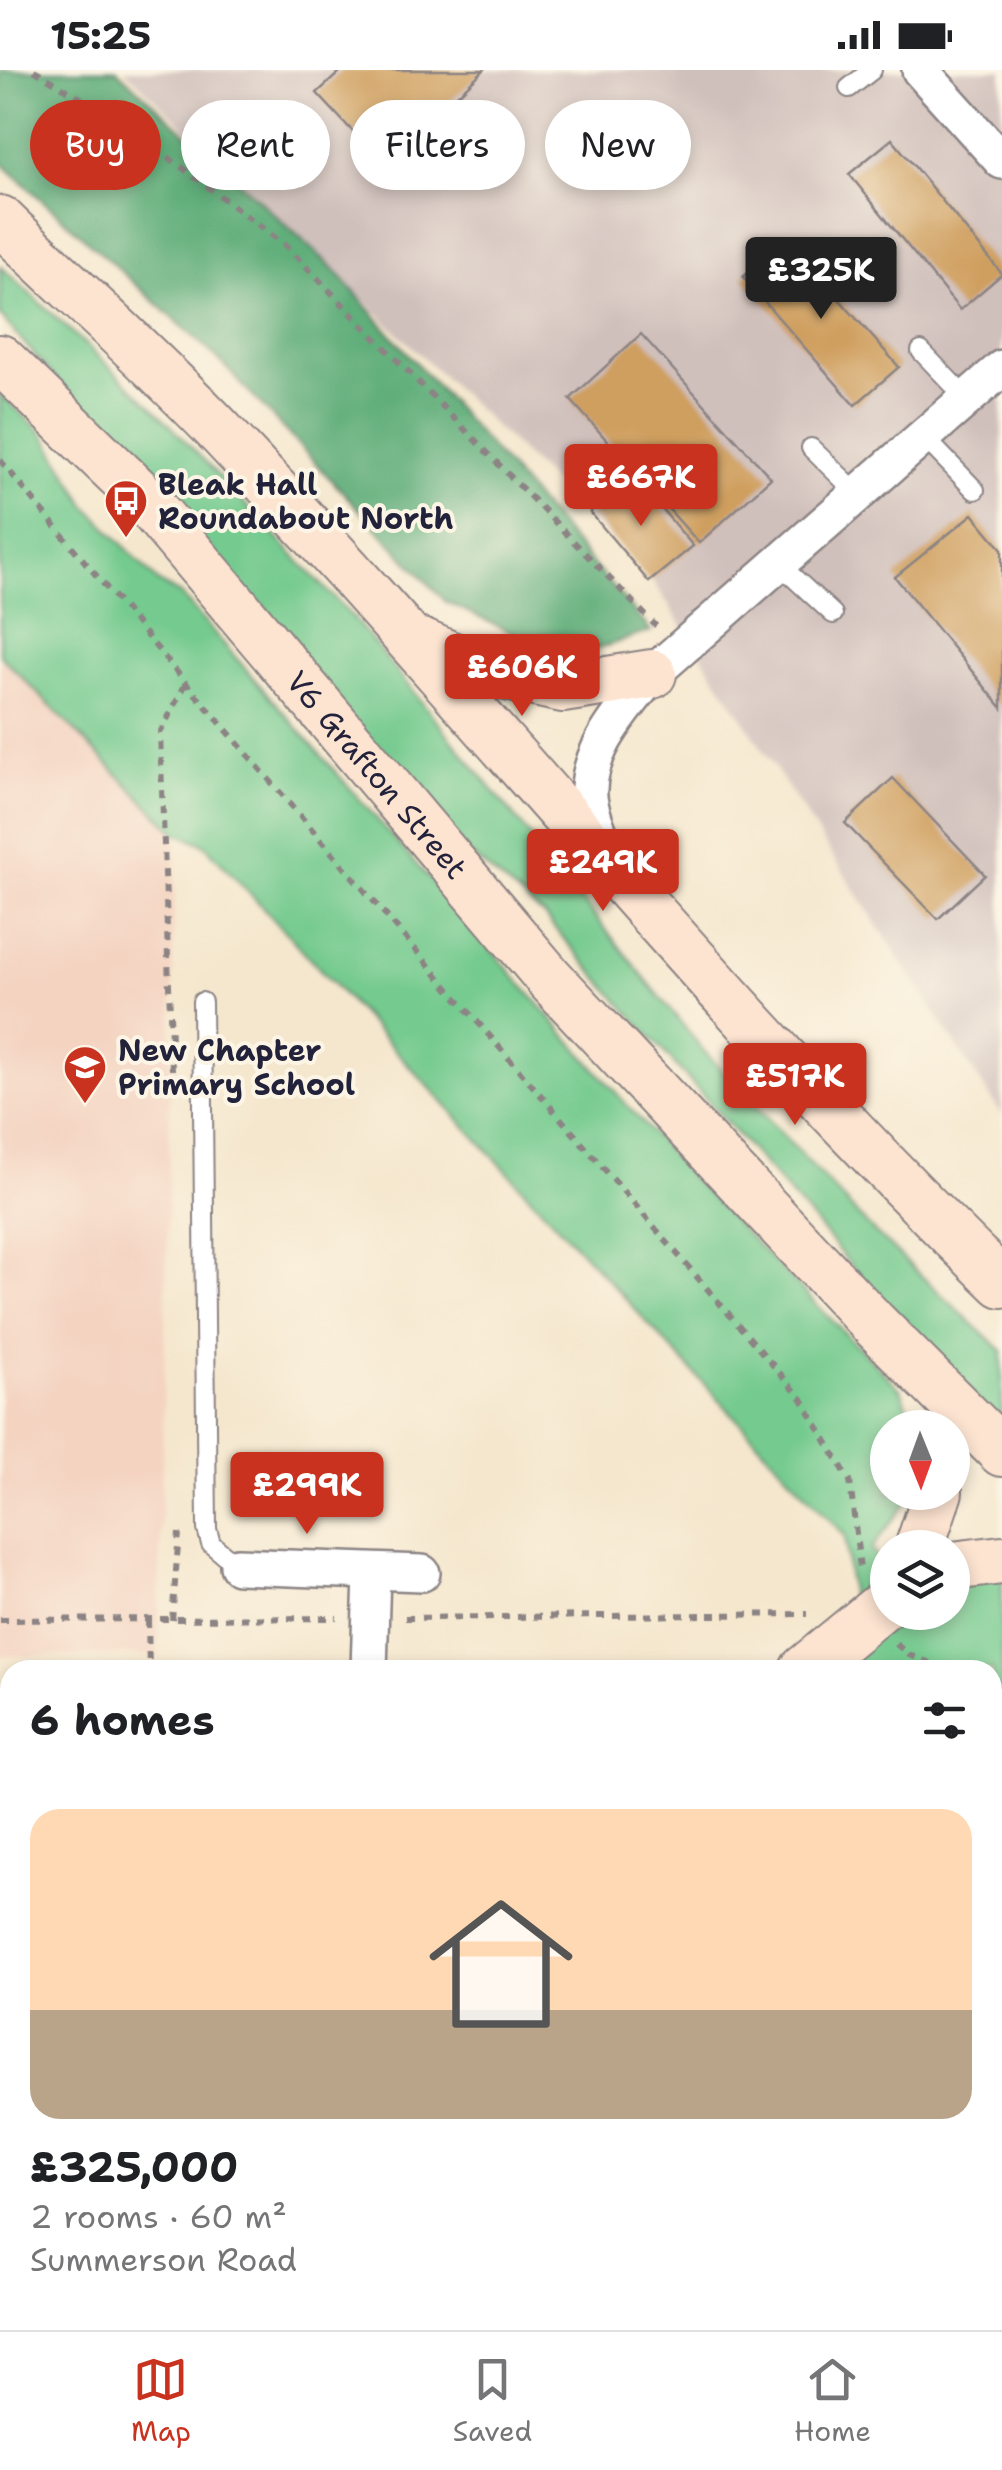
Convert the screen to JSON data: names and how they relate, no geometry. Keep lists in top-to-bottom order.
{
  "streets": {
    "street": ["V6 Grafton Street"]
  },
  "places": {
    "bus stop": ["Bleak Hall Roundabout North"],
    "school or university": ["New Chapter Primary School"]
  },
  "north": "bottom",
  "page": {
    "status": "15:25",
    "chip": [
      "Buy",
      "Rent",
      "Filters",
      "New"
    ],
    "price": [
      "£325K",
      "£667K",
      "£606K",
      "£249K",
      "£517K",
      "£299K"
    ],
    "heading": "6 homes",
    "list": [
      {
        "name": "£325,000",
        "note": "2 rooms · 60 m² · Summerson Road"
      }
    ],
    "tabs": ["Map", "Saved", "Home"]
  }
}
